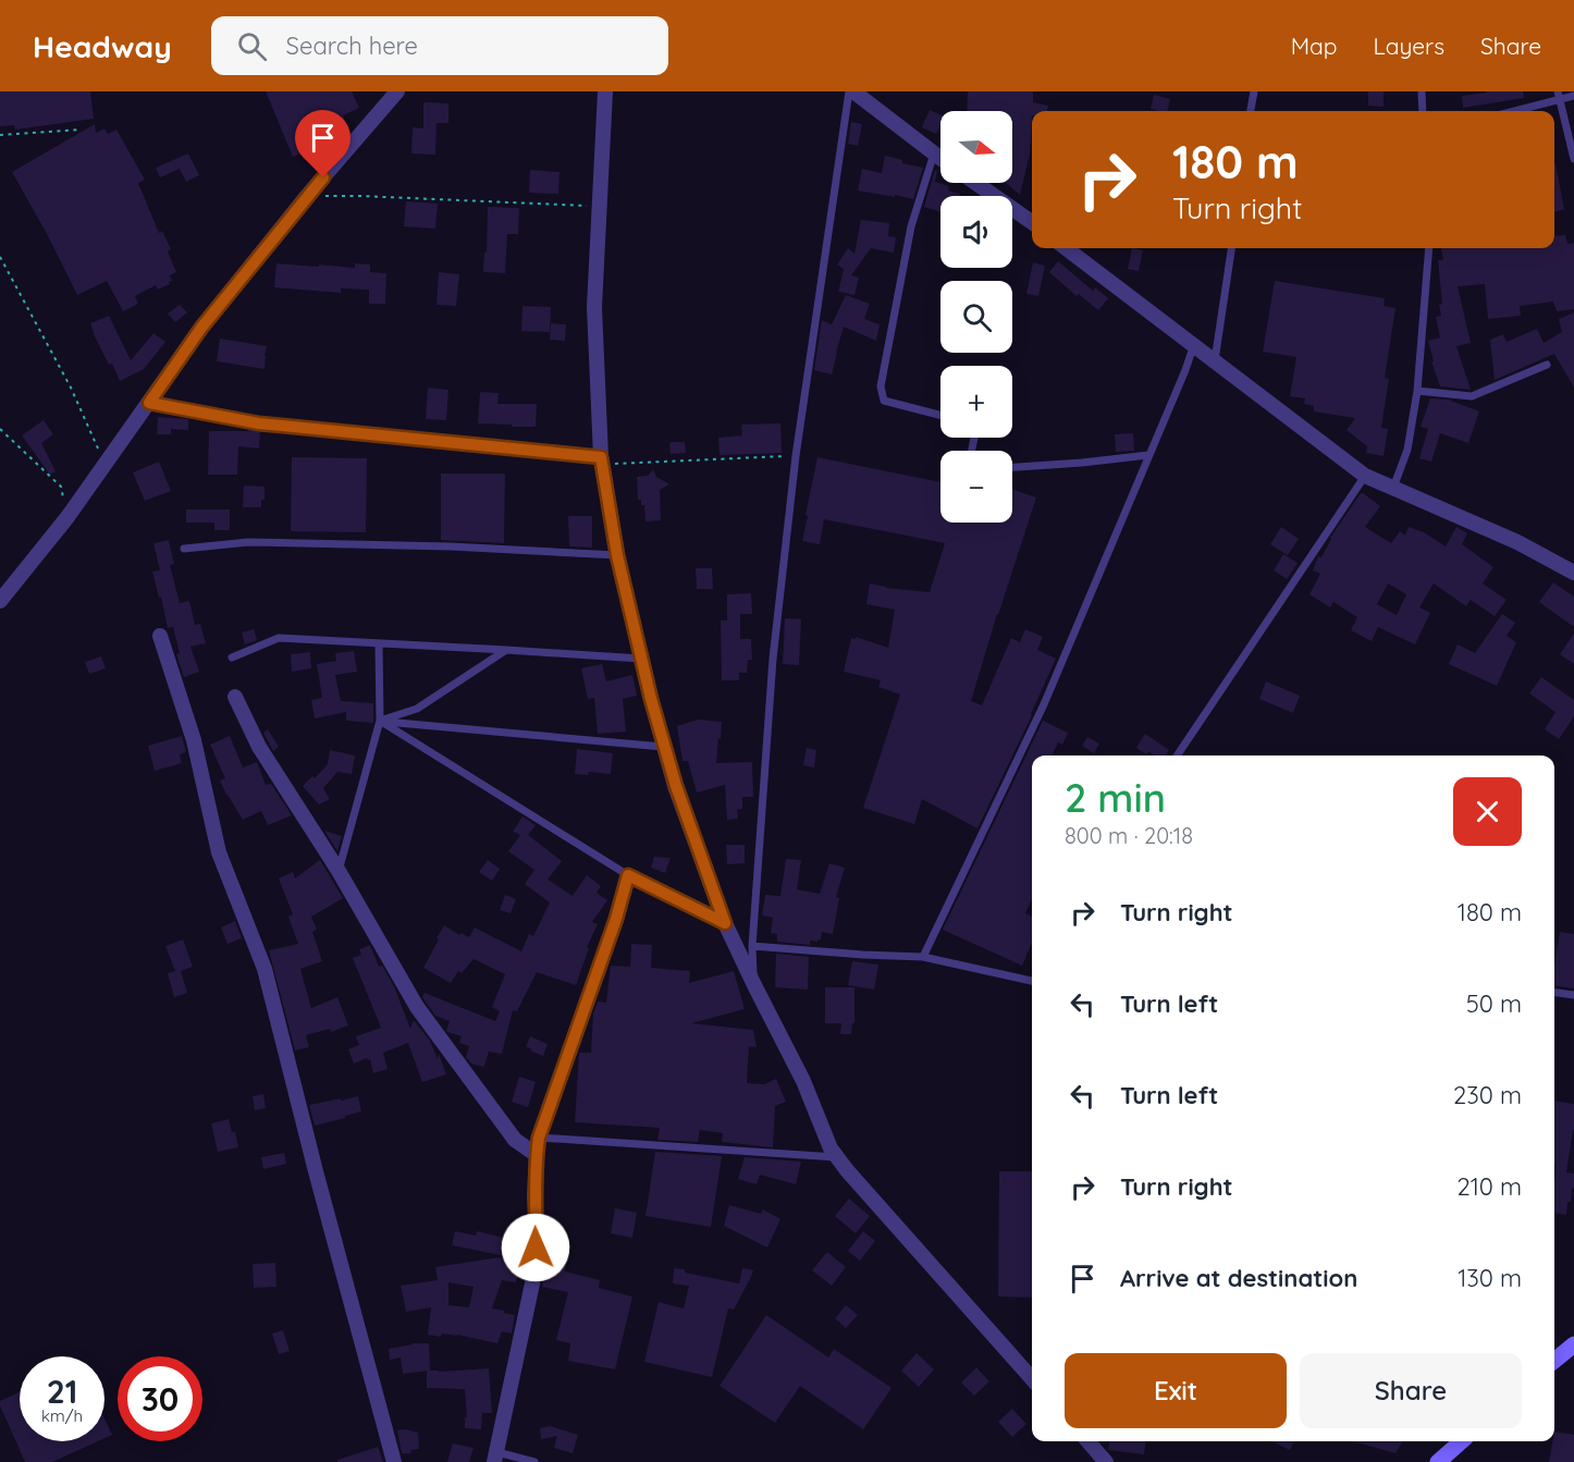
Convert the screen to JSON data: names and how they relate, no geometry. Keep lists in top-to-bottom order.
{
  "north": "right",
  "page": {
    "header": "Headway",
    "search": "Search here",
    "nav": ["Map", "Layers", "Share"],
    "map_buttons": ["+", "−"],
    "turn": ["180 m", "Turn right"],
    "heading": ["2 min", "800 m · 20:18"],
    "list": [
      {
        "name": "Turn right",
        "value": "180 m"
      },
      {
        "name": "Turn left",
        "value": "50 m"
      },
      {
        "name": "Turn left",
        "value": "230 m"
      },
      {
        "name": "Turn right",
        "value": "210 m"
      },
      {
        "name": "Arrive at destination",
        "value": "130 m"
      }
    ],
    "buttons": ["Exit", "Share"],
    "speed": "21 km/h",
    "limit": "30"
  }
}
